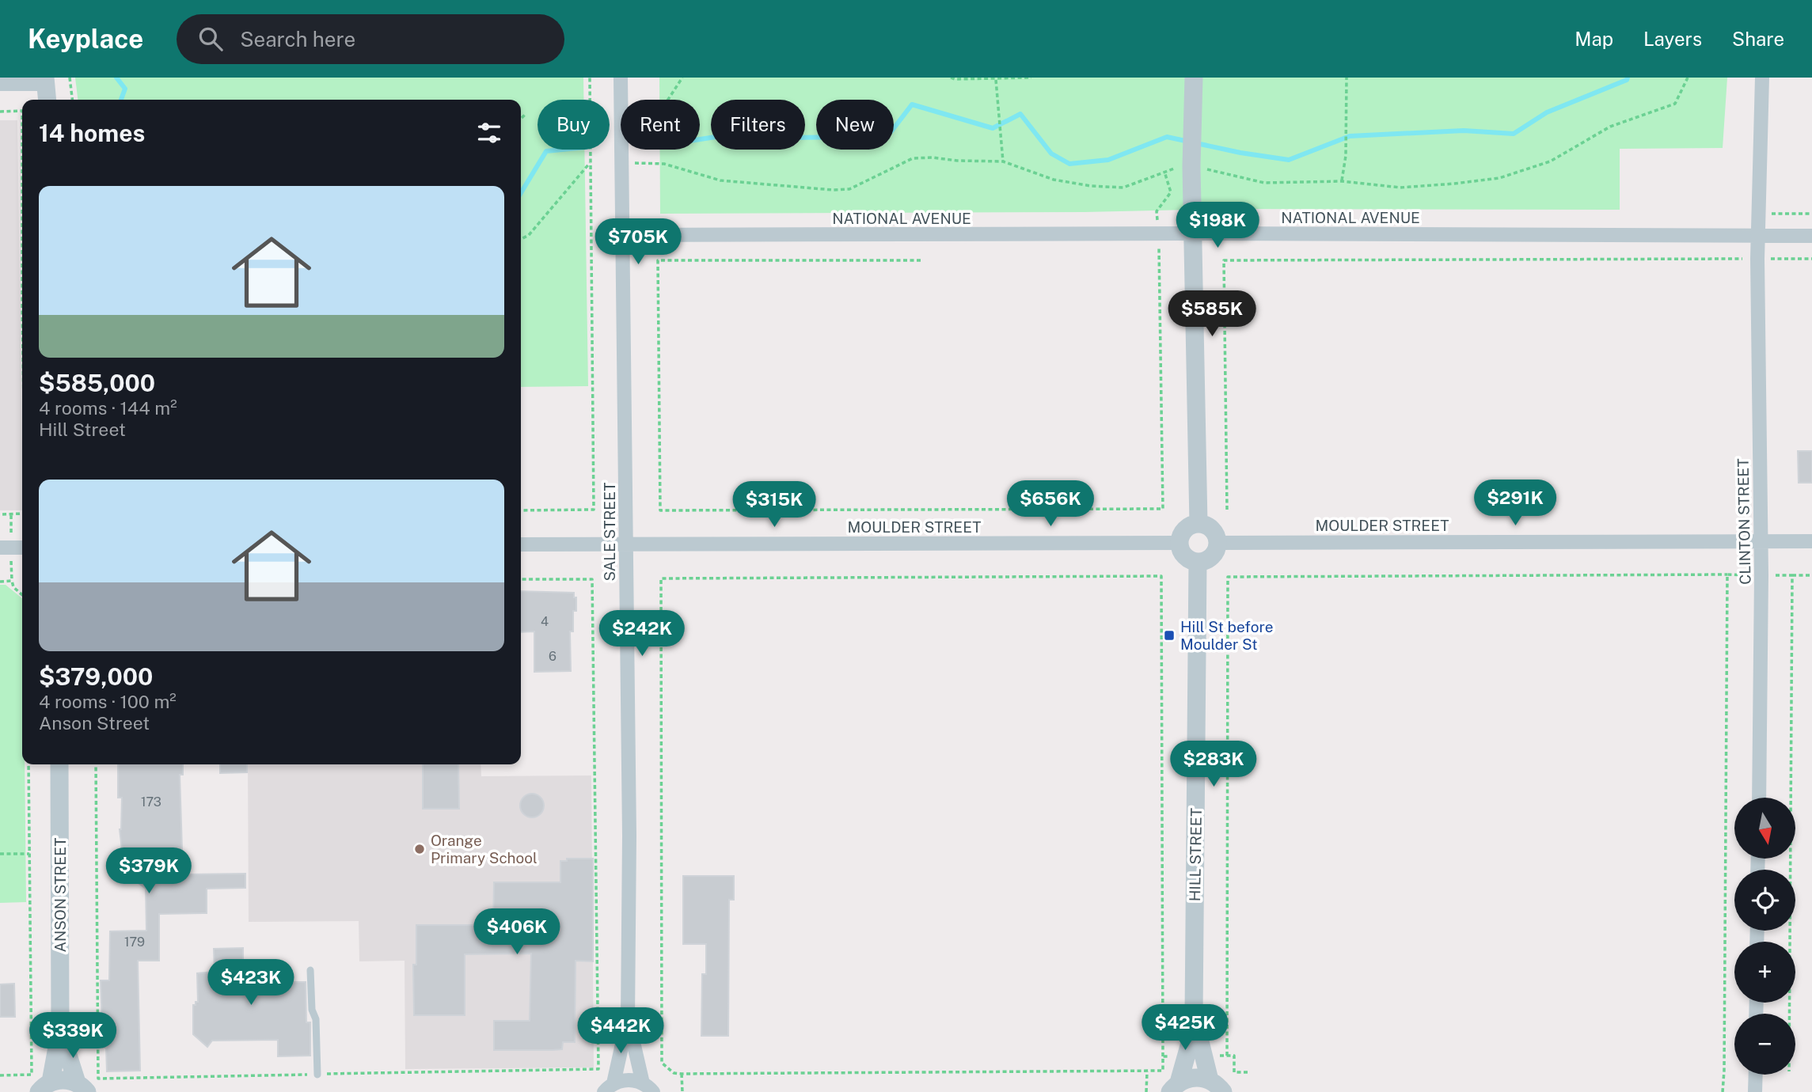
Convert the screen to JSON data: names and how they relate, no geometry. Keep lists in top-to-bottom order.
{
  "streets": {
    "street": [
      "NATIONAL AVENUE",
      "CLINTON STREET",
      "MOULDER STREET",
      "SALE STREET",
      "HILL STREET",
      "ANSON STREET"
    ]
  },
  "crossings": [
    ["NATIONAL AVENUE", "CLINTON STREET"],
    ["NATIONAL AVENUE", "SALE STREET"],
    ["CLINTON STREET", "MOULDER STREET"],
    ["MOULDER STREET", "SALE STREET"],
    ["MOULDER STREET", "HILL STREET"]
  ],
  "places": {
    "transit": ["Hill St before Moulder St"],
    "other": ["Orange Primary School"]
  },
  "house_numbers": [
    "4",
    "6",
    "173",
    "179"
  ],
  "north": "bottom",
  "page": {
    "header": "Keyplace",
    "search": "Search here",
    "nav": ["Map", "Layers", "Share"],
    "chip": [
      "Buy",
      "Rent",
      "Filters",
      "New"
    ],
    "heading": "14 homes",
    "list": [
      {
        "name": "$585,000",
        "note": "4 rooms · 144 m² · Hill Street"
      },
      {
        "name": "$379,000",
        "note": "4 rooms · 100 m² · Anson Street"
      }
    ],
    "price": [
      "$198K",
      "$705K",
      "$585K",
      "$291K",
      "$656K",
      "$315K",
      "$242K",
      "$283K",
      "$379K",
      "$406K",
      "$423K",
      "$425K",
      "$442K",
      "$339K"
    ],
    "map_buttons": ["+", "−"]
  }
}
